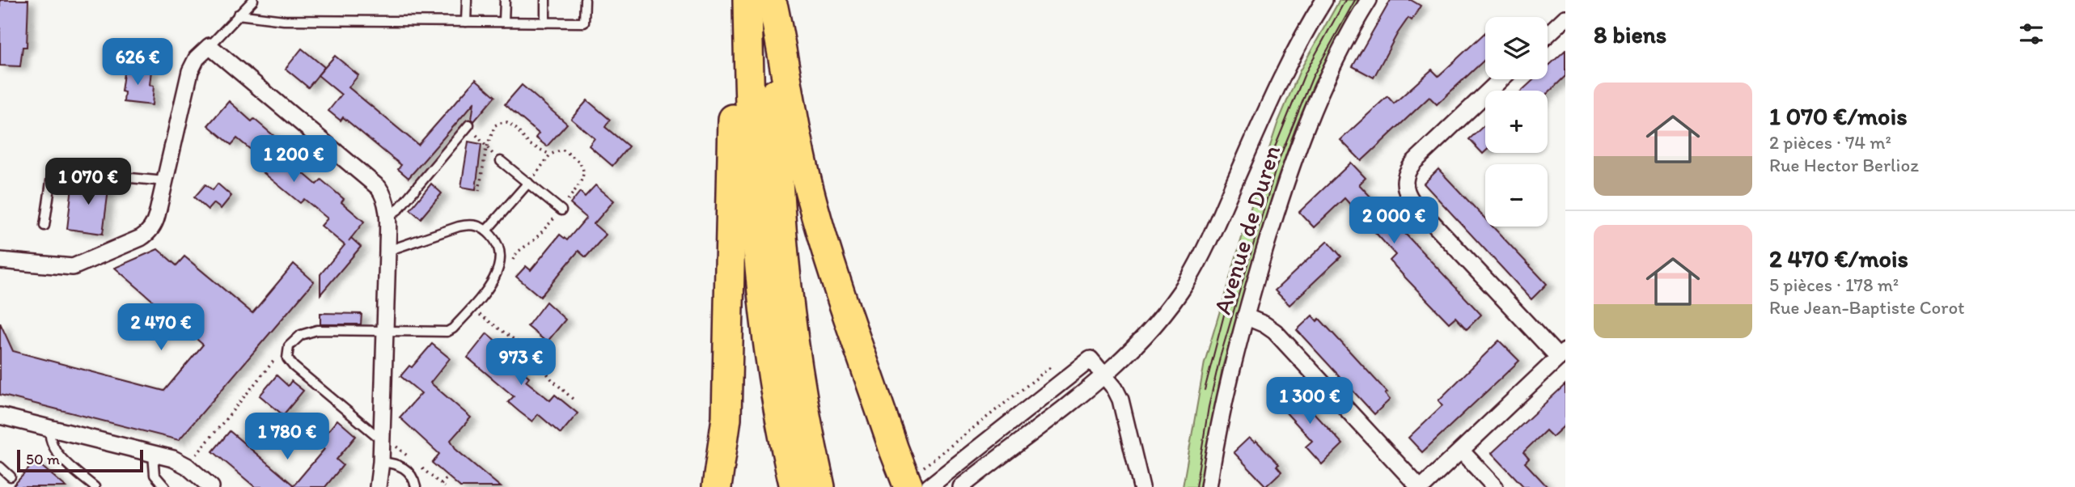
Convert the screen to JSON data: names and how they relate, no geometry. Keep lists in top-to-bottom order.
{
  "streets": {
    "street": ["Avenue de Duren"]
  },
  "scale_bar": "50 m",
  "page": {
    "heading": "8 biens",
    "map_buttons": ["+", "−"],
    "price": [
      "626 €",
      "1 200 €",
      "1 070 €",
      "2 000 €",
      "2 470 €",
      "973 €",
      "1 300 €",
      "1 780 €"
    ],
    "list": [
      {
        "name": "1 070 €/mois",
        "note": "2 pièces · 74 m² · Rue Hector Berlioz"
      },
      {
        "name": "2 470 €/mois",
        "note": "5 pièces · 178 m² · Rue Jean-Baptiste Corot"
      }
    ],
    "scale": "50 m"
  }
}
